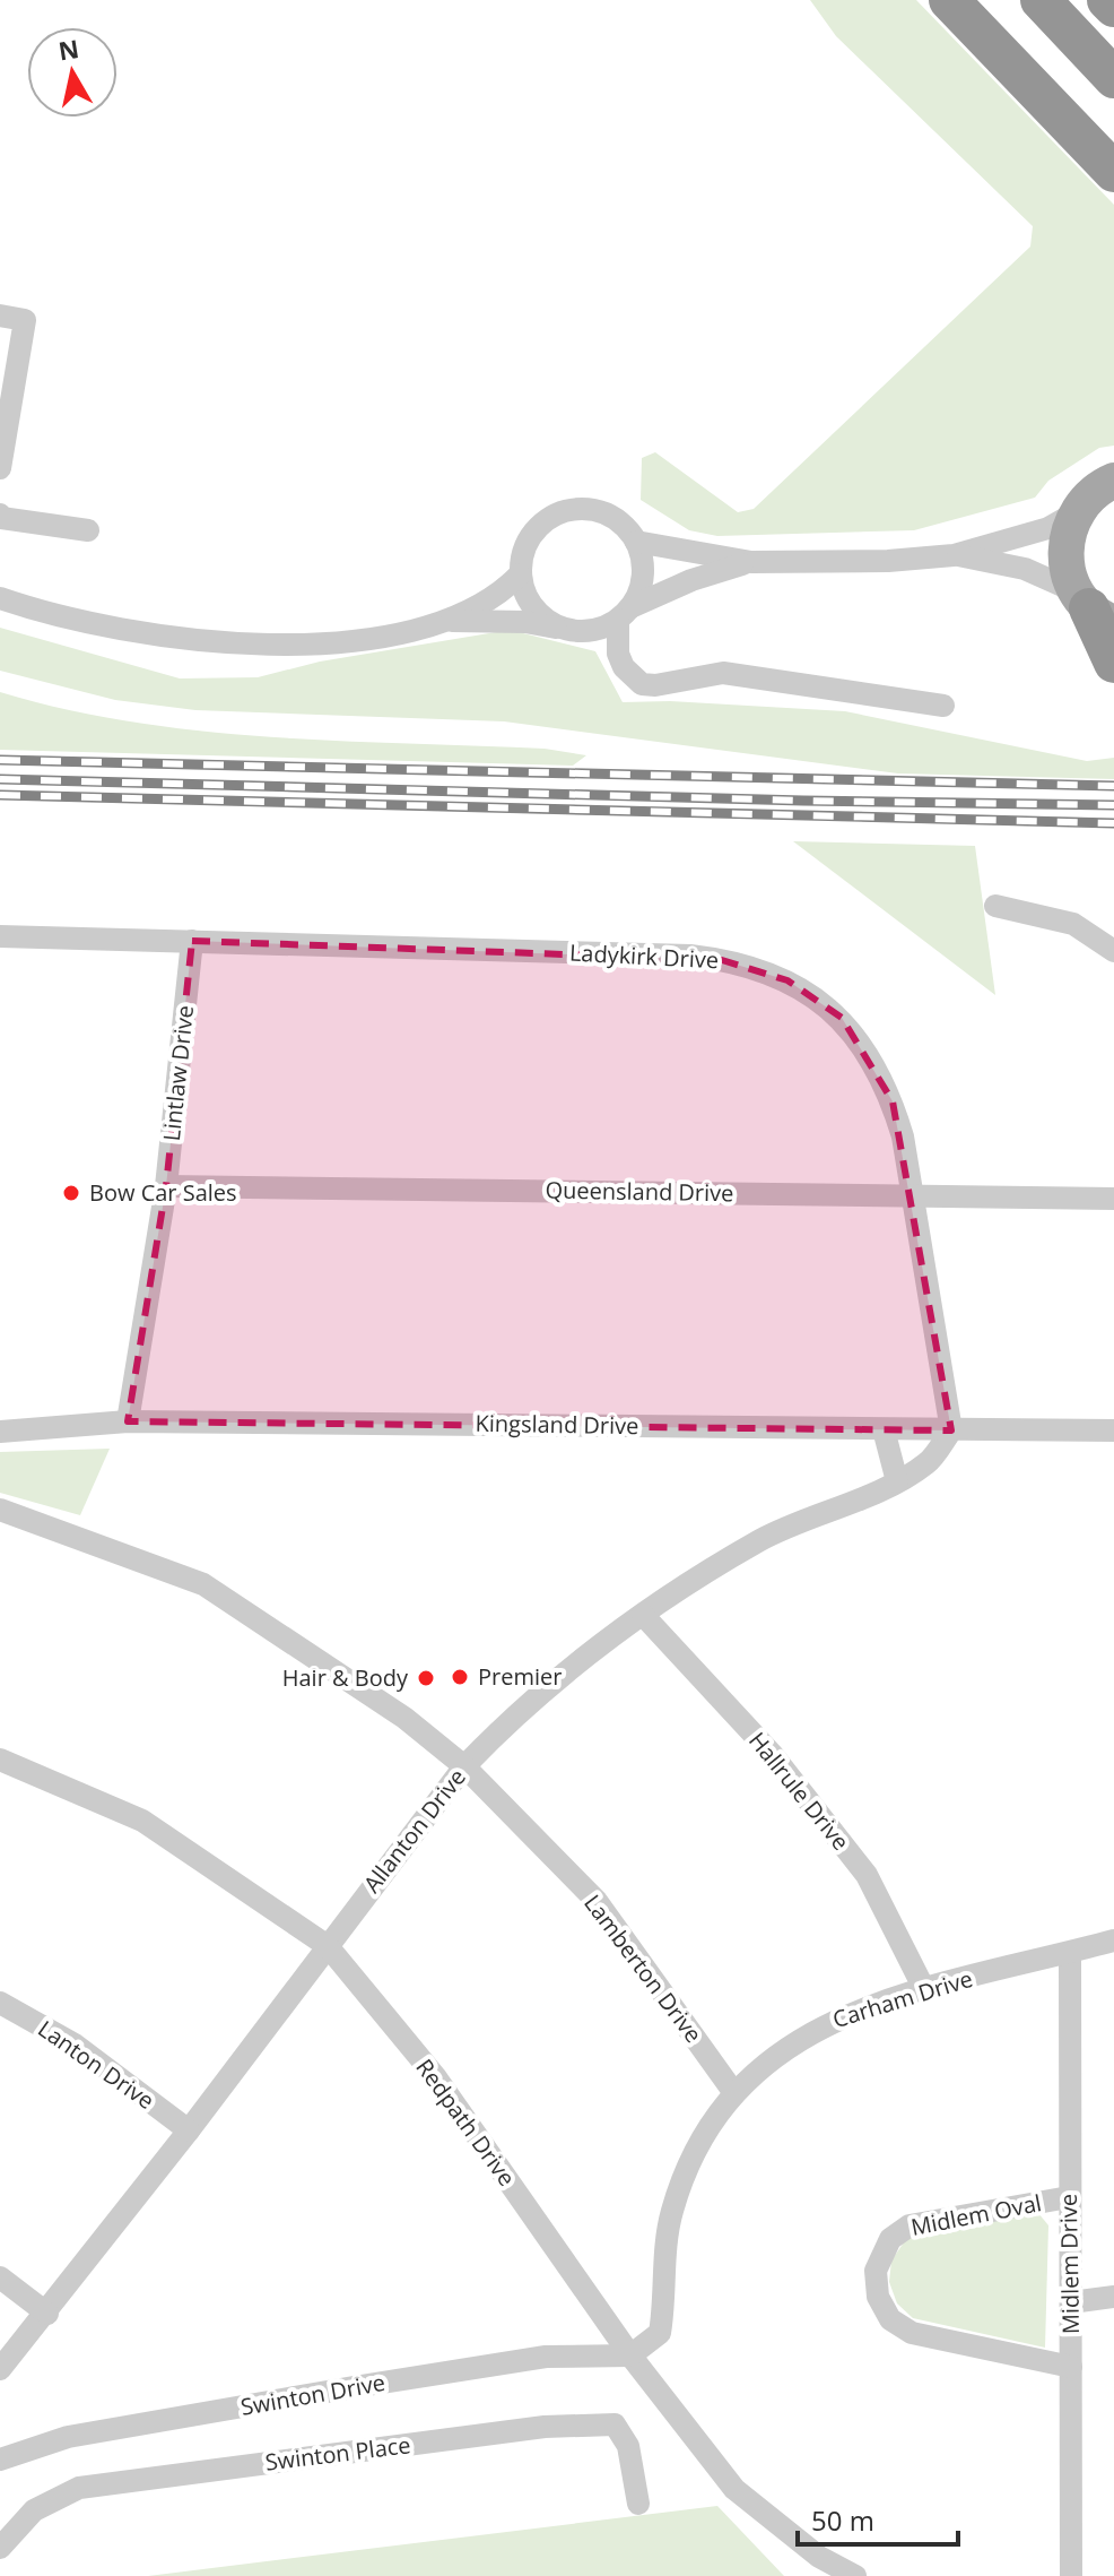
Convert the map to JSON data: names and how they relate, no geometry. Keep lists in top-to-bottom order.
{
  "streets": {
    "street": [
      "Ladykirk Drive",
      "Lintlaw Drive",
      "Queensland Drive",
      "Kingsland Drive",
      "Hallrule Drive",
      "Allanton Drive",
      "Lamberton Drive",
      "Carham Drive",
      "Lanton Drive",
      "Redpath Drive",
      "Midlem Oval",
      "Midlem Drive",
      "Swinton Drive",
      "Swinton Place"
    ]
  },
  "crossings": [
    ["Ladykirk Drive", "Lintlaw Drive"],
    ["Ladykirk Drive", "Queensland Drive"],
    ["Ladykirk Drive", "Kingsland Drive"],
    ["Ladykirk Drive", "Allanton Drive"],
    ["Lintlaw Drive", "Queensland Drive"],
    ["Lintlaw Drive", "Kingsland Drive"],
    ["Kingsland Drive", "Allanton Drive"],
    ["Hallrule Drive", "Allanton Drive"],
    ["Hallrule Drive", "Carham Drive"],
    ["Allanton Drive", "Lamberton Drive"],
    ["Allanton Drive", "Lanton Drive"],
    ["Allanton Drive", "Redpath Drive"],
    ["Lamberton Drive", "Carham Drive"],
    ["Carham Drive", "Redpath Drive"],
    ["Carham Drive", "Midlem Drive"],
    ["Carham Drive", "Swinton Drive"],
    ["Redpath Drive", "Swinton Drive"],
    ["Midlem Oval", "Midlem Drive"]
  ],
  "places": ["Bow Car Sales", "Premier", "Hair & Body"],
  "scale_bar": "50 m",
  "north": "top"
}
